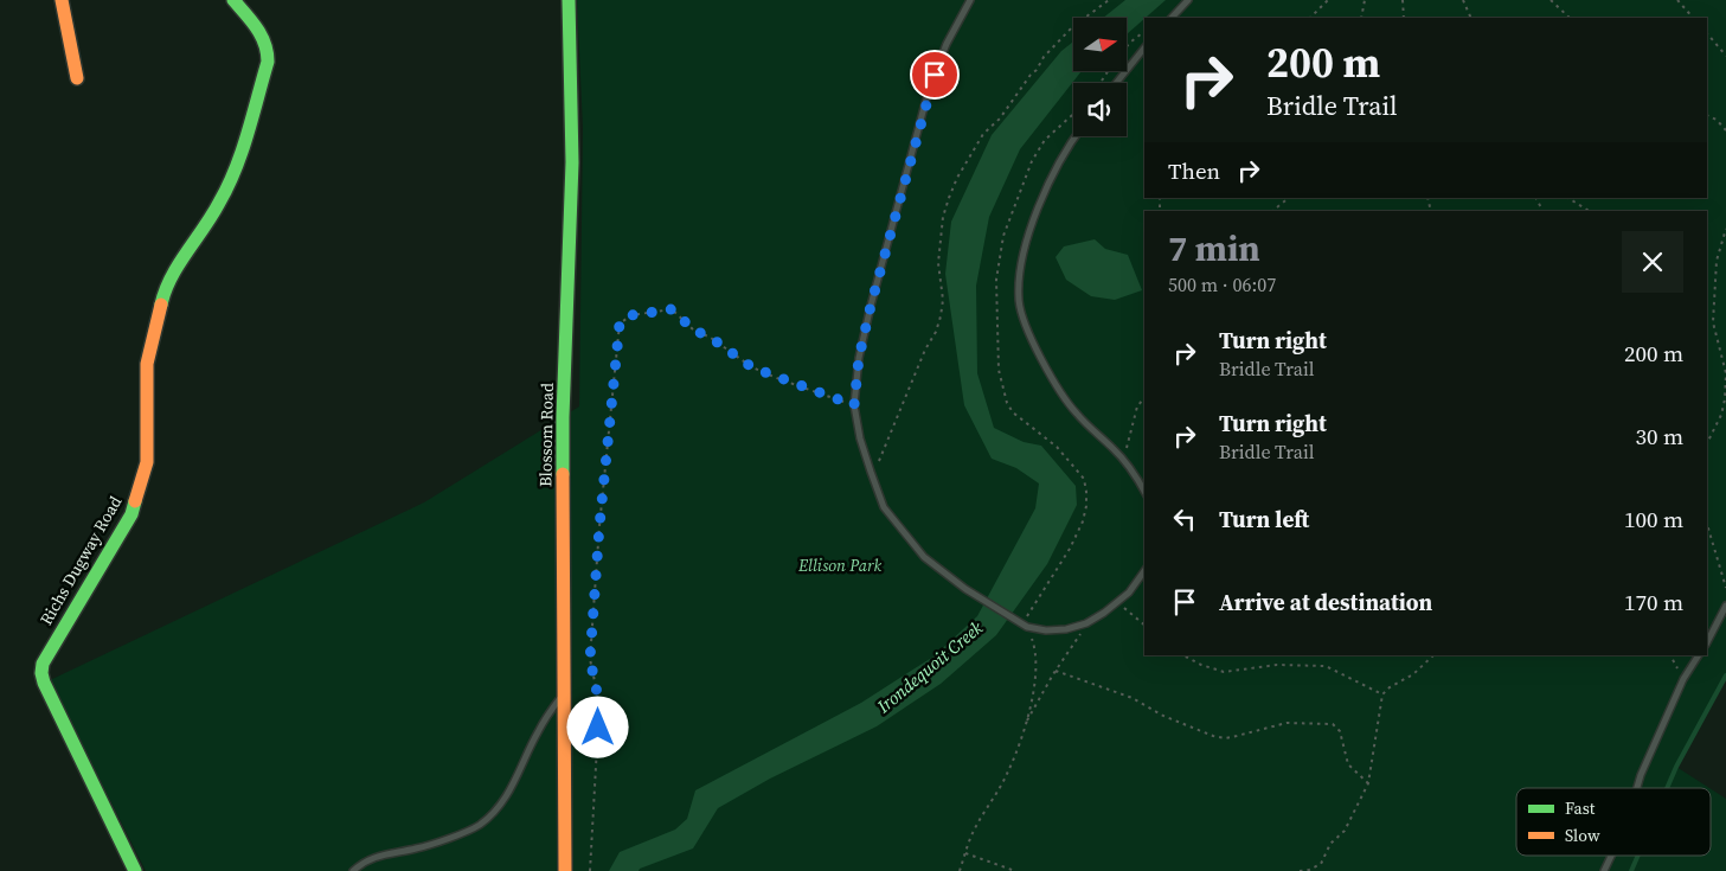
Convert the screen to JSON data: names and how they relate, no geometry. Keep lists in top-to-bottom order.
{
  "streets": {
    "street": ["Blossom Road", "Richs Dugway Road"]
  },
  "water": ["Irondequoit Creek"],
  "parks": ["Ellison Park"],
  "legend": ["Fast", "Slow"],
  "north": "right",
  "page": {
    "turn": ["200 m", "Bridle Trail"],
    "then": "Then",
    "heading": ["7 min", "500 m · 06:07"],
    "list": [
      {
        "name": "Turn right",
        "note": "Bridle Trail",
        "value": "200 m"
      },
      {
        "name": "Turn right",
        "note": "Bridle Trail",
        "value": "30 m"
      },
      {
        "name": "Turn left",
        "value": "100 m"
      },
      {
        "name": "Arrive at destination",
        "value": "170 m"
      }
    ]
  }
}
